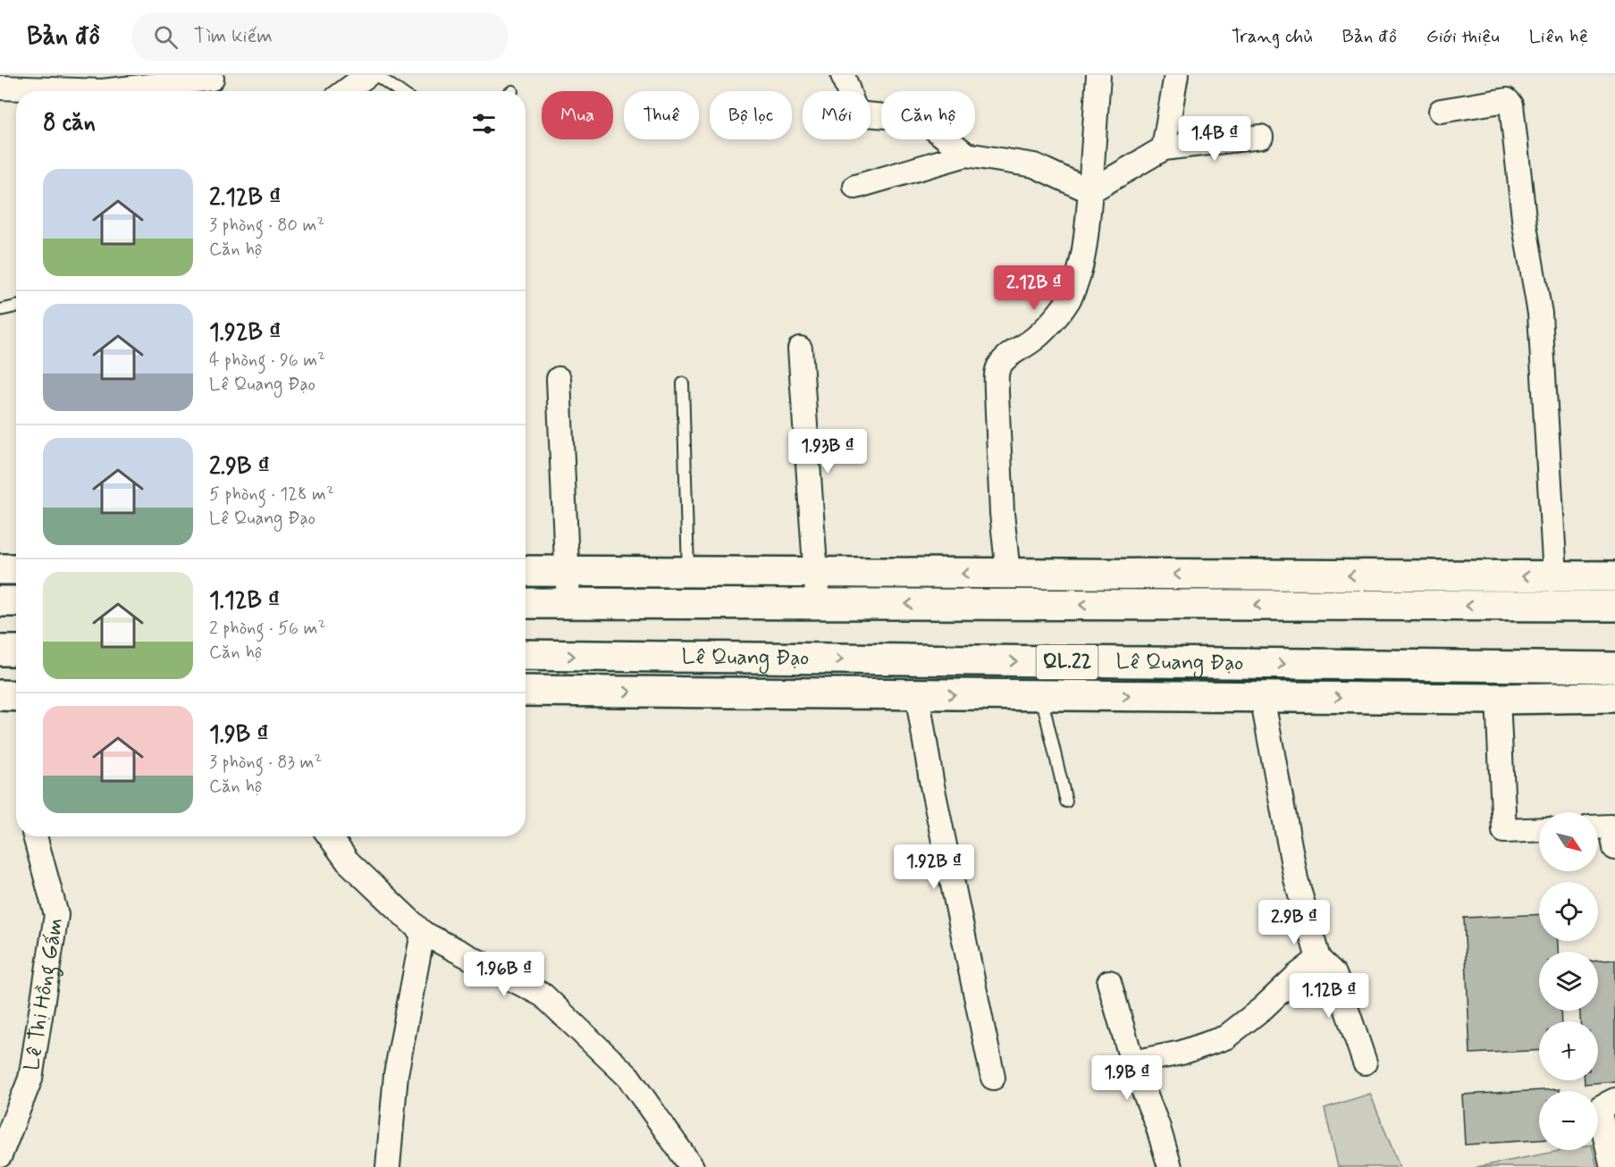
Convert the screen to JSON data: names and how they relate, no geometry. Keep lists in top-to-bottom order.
{
  "streets": {
    "highway": ["Lê Quang Đạo", "QL.22"],
    "street": ["Lê Thị Hồng Gấm"]
  },
  "north": "bottom right",
  "page": {
    "header": "Bản đồ",
    "search": "Tìm kiếm",
    "nav": [
      "Trang chủ",
      "Bản đồ",
      "Giới thiệu",
      "Liên hệ"
    ],
    "chip": [
      "Mua",
      "Thuê",
      "Bộ lọc",
      "Mới",
      "Căn hộ"
    ],
    "heading": "8 căn",
    "price": [
      "1.4B ₫",
      "2.12B ₫",
      "1.93B ₫",
      "1.92B ₫",
      "2.9B ₫",
      "1.96B ₫",
      "1.12B ₫",
      "1.9B ₫"
    ],
    "list": [
      {
        "name": "2.12B ₫",
        "note": "3 phòng · 80 m² · Căn hộ"
      },
      {
        "name": "1.92B ₫",
        "note": "4 phòng · 96 m² · Lê Quang Đạo"
      },
      {
        "name": "2.9B ₫",
        "note": "5 phòng · 128 m² · Lê Quang Đạo"
      },
      {
        "name": "1.12B ₫",
        "note": "2 phòng · 56 m² · Căn hộ"
      },
      {
        "name": "1.9B ₫",
        "note": "3 phòng · 83 m² · Căn hộ"
      }
    ],
    "map_buttons": ["+", "−"]
  }
}
